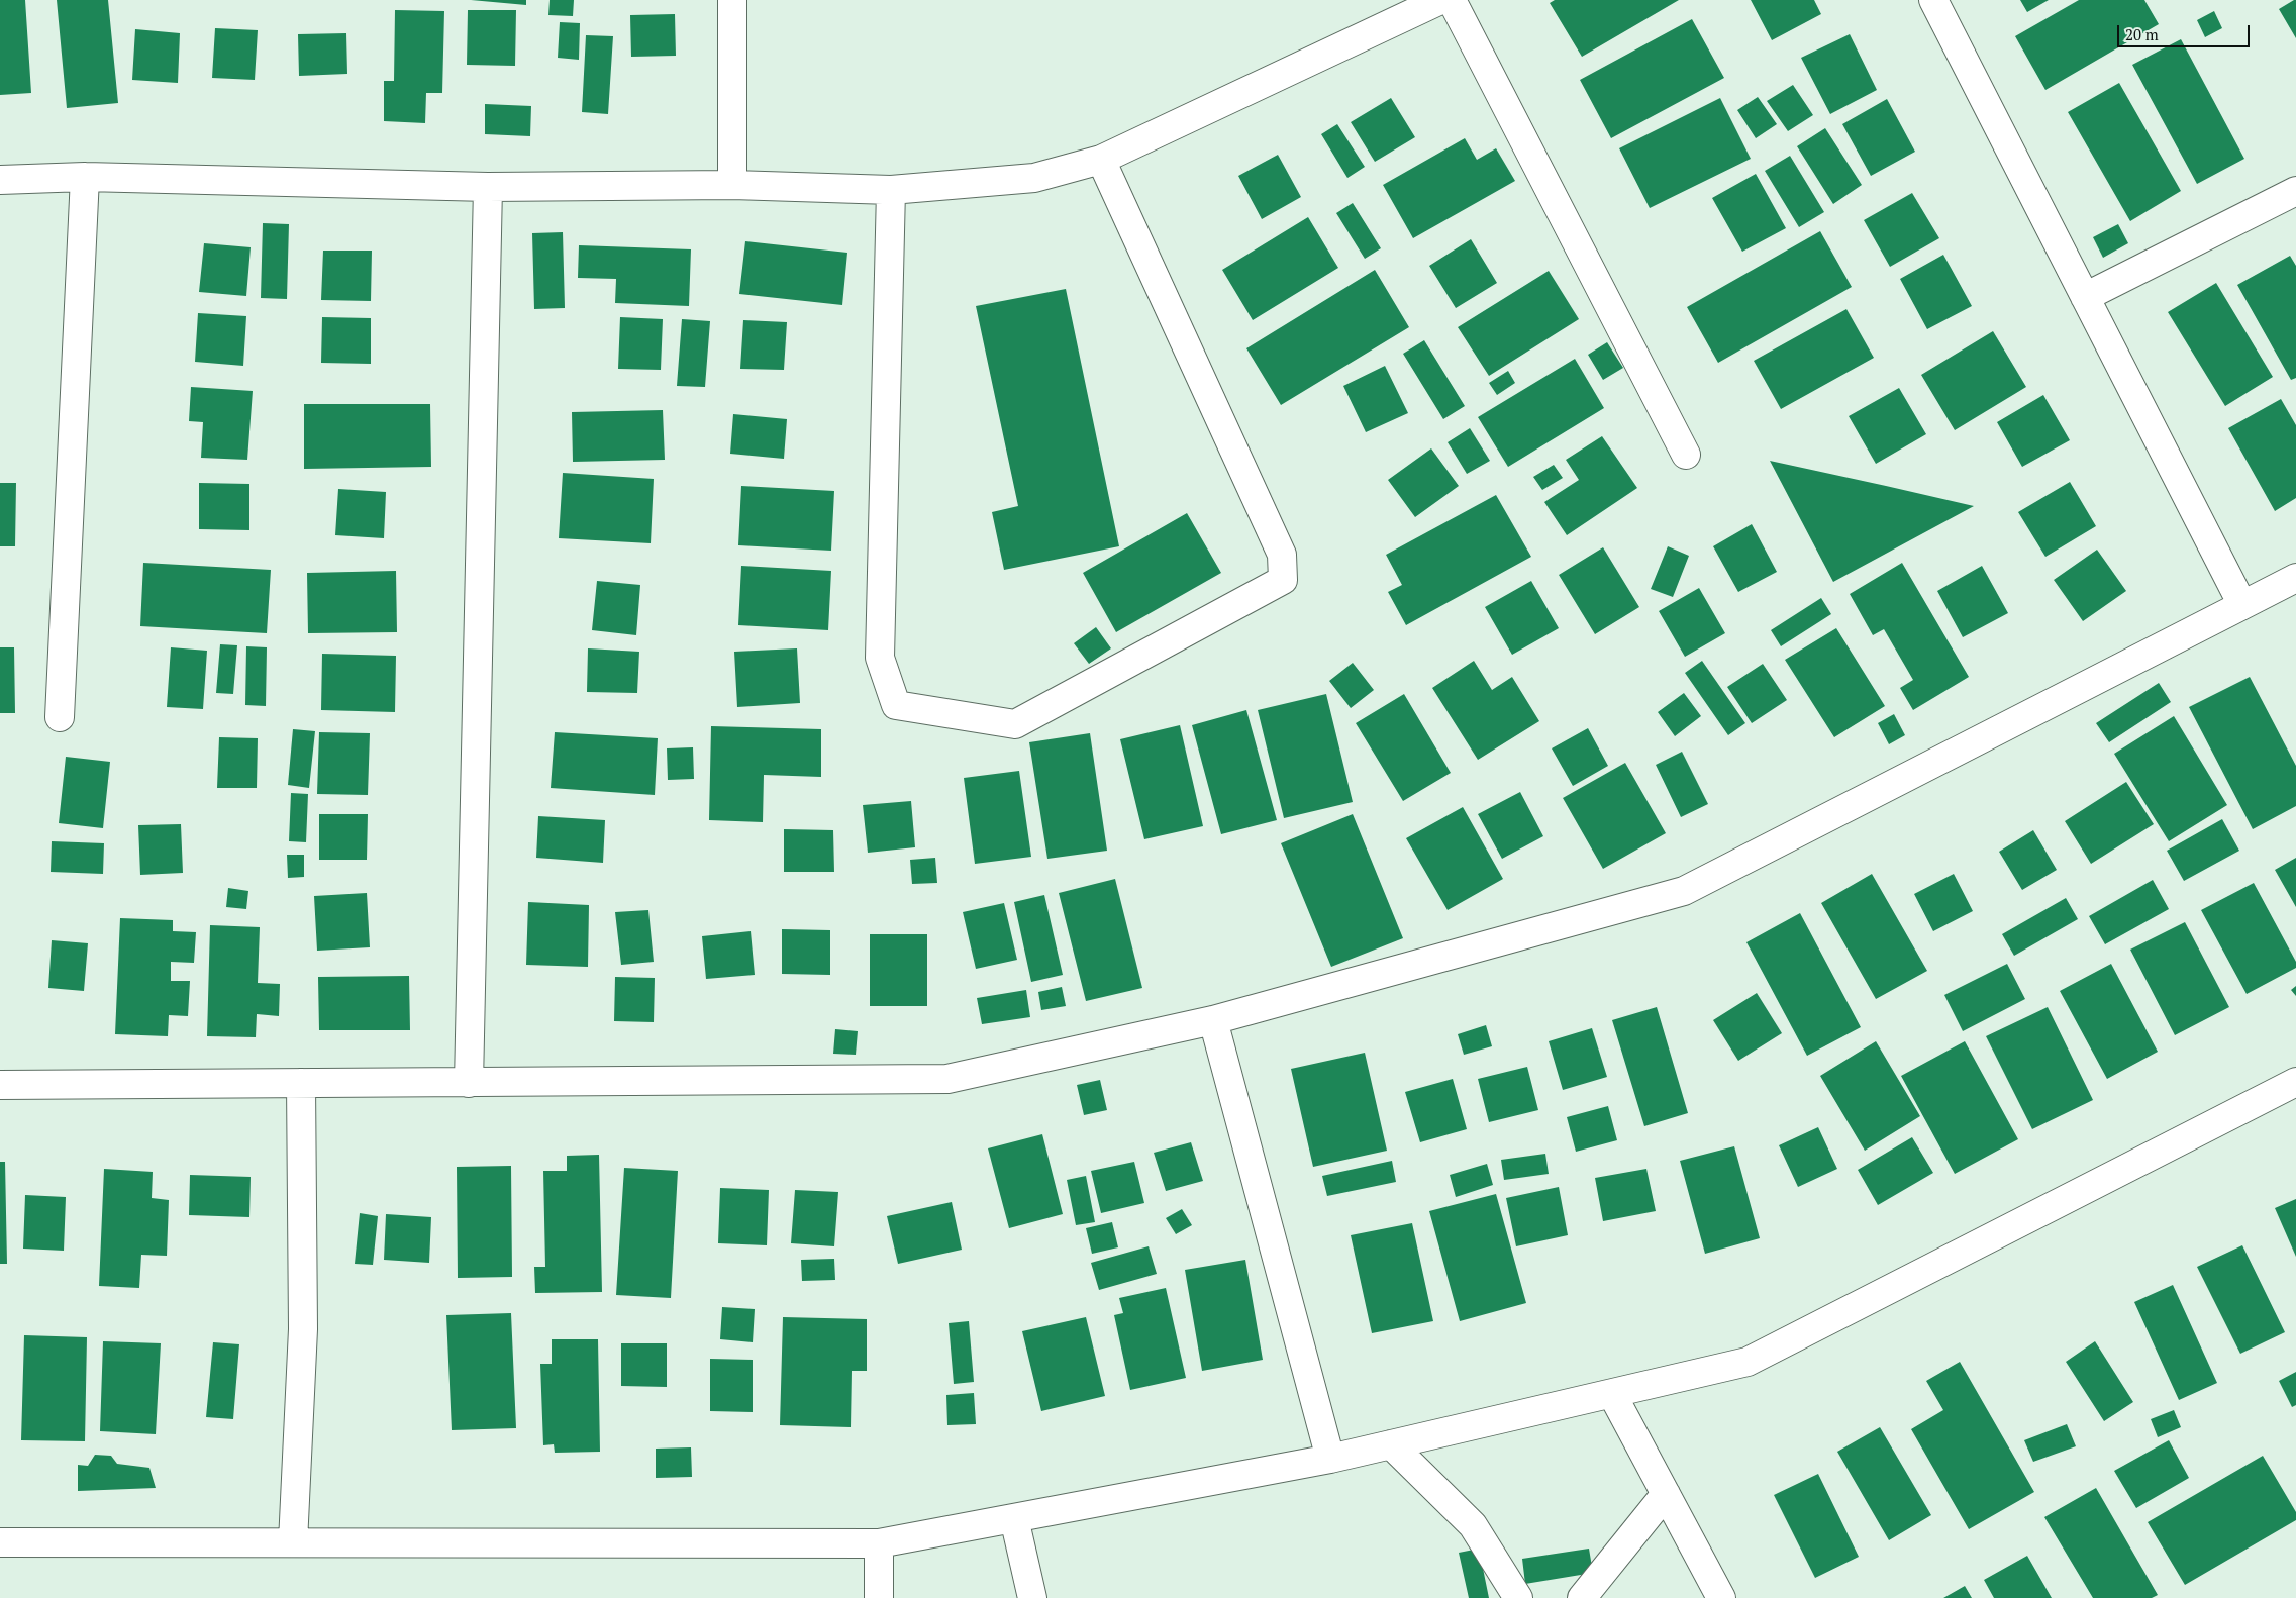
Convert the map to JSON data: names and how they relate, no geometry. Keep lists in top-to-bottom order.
{
  "scale_bar": "20 m"
}
